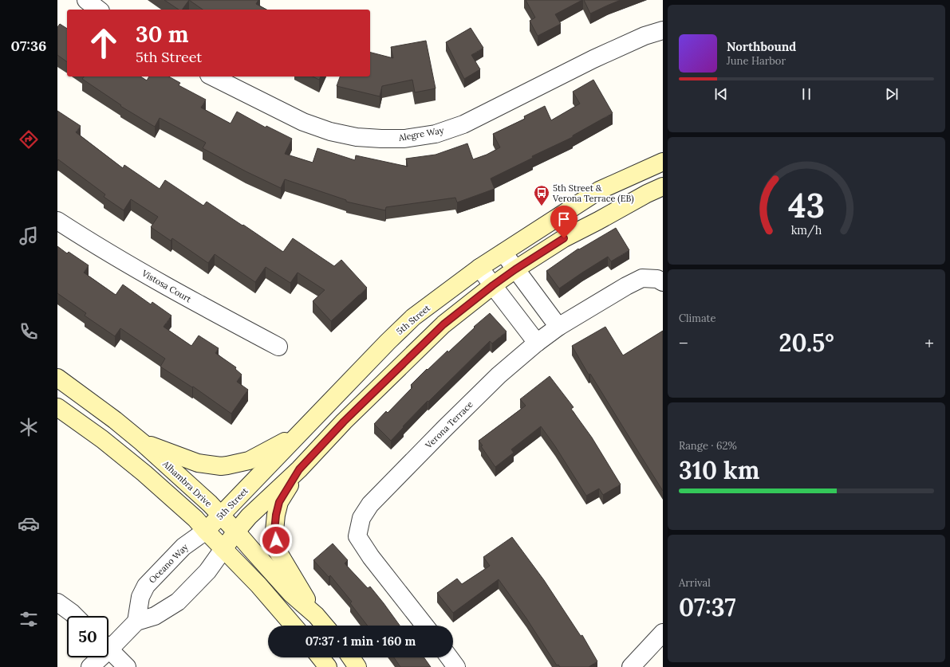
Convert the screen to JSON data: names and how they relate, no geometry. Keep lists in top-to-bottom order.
{
  "streets": {
    "main road": ["5th Street", "Alhambra Drive"],
    "street": [
      "Alegre Way",
      "Vistosa Court",
      "Verona Terrace",
      "Oceano Way"
    ]
  },
  "crossings": [
    ["5th Street", "Alhambra Drive"],
    ["5th Street", "Oceano Way"]
  ],
  "places": {
    "bus stop": ["5th Street & Verona Terrace (EB)"]
  },
  "page": {
    "tabs": "07:36",
    "turn": ["30 m", "5th Street"],
    "song": ["Northbound", "June Harbor"],
    "tile": [
      "Climate",
      ["Range · 62%", "310 km"],
      ["Arrival", "07:37"]
    ],
    "heat": ["−", "20.5°", "+"],
    "limit": "50",
    "trip": "07:37 · 1 min · 160 m",
    "gauge": ["43", "km/h"]
  }
}
